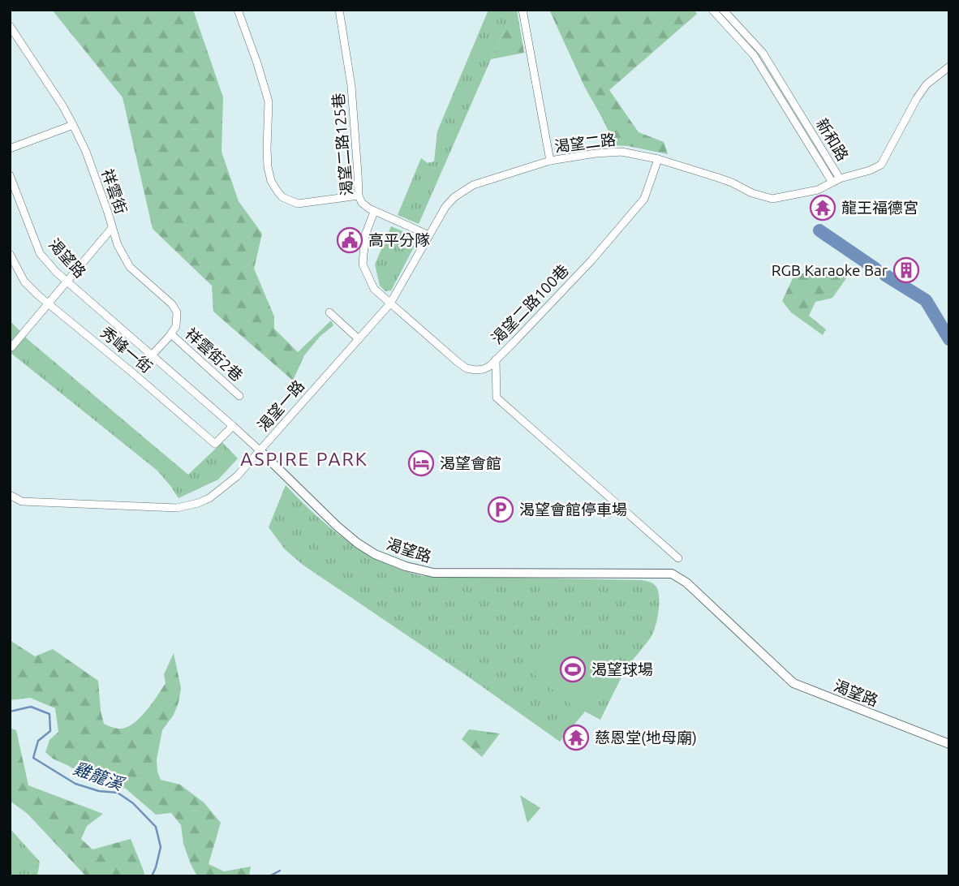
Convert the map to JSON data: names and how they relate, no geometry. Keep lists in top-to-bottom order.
{
  "streets": {
    "street": [
      "新和路",
      "渴望二路",
      "渴望二路125巷",
      "祥雲街",
      "渴望路",
      "渴望二路100巷",
      "秀峰一街",
      "祥雲街2巷",
      "渴望一路"
    ]
  },
  "crossings": [
    ["新和路", "渴望二路"],
    ["渴望二路", "渴望二路125巷"],
    ["渴望二路", "渴望二路100巷"],
    ["渴望二路", "渴望一路"],
    ["渴望二路125巷", "渴望二路100巷"],
    ["祥雲街", "祥雲街2巷"],
    ["渴望路", "秀峰一街"],
    ["渴望路", "渴望一路"],
    ["渴望二路100巷", "渴望一路"]
  ],
  "districts": ["ASPIRE PARK"],
  "water": ["雞籠溪"],
  "places": {
    "temple": ["龍王福德宮", "慈恩堂(地母廟)"],
    "public building": ["高平分隊"],
    "building": ["RGB Karaoke Bar"],
    "hotel": ["渴望會館"],
    "parking": ["渴望會館停車場"],
    "sports": ["渴望球場"]
  }
}
